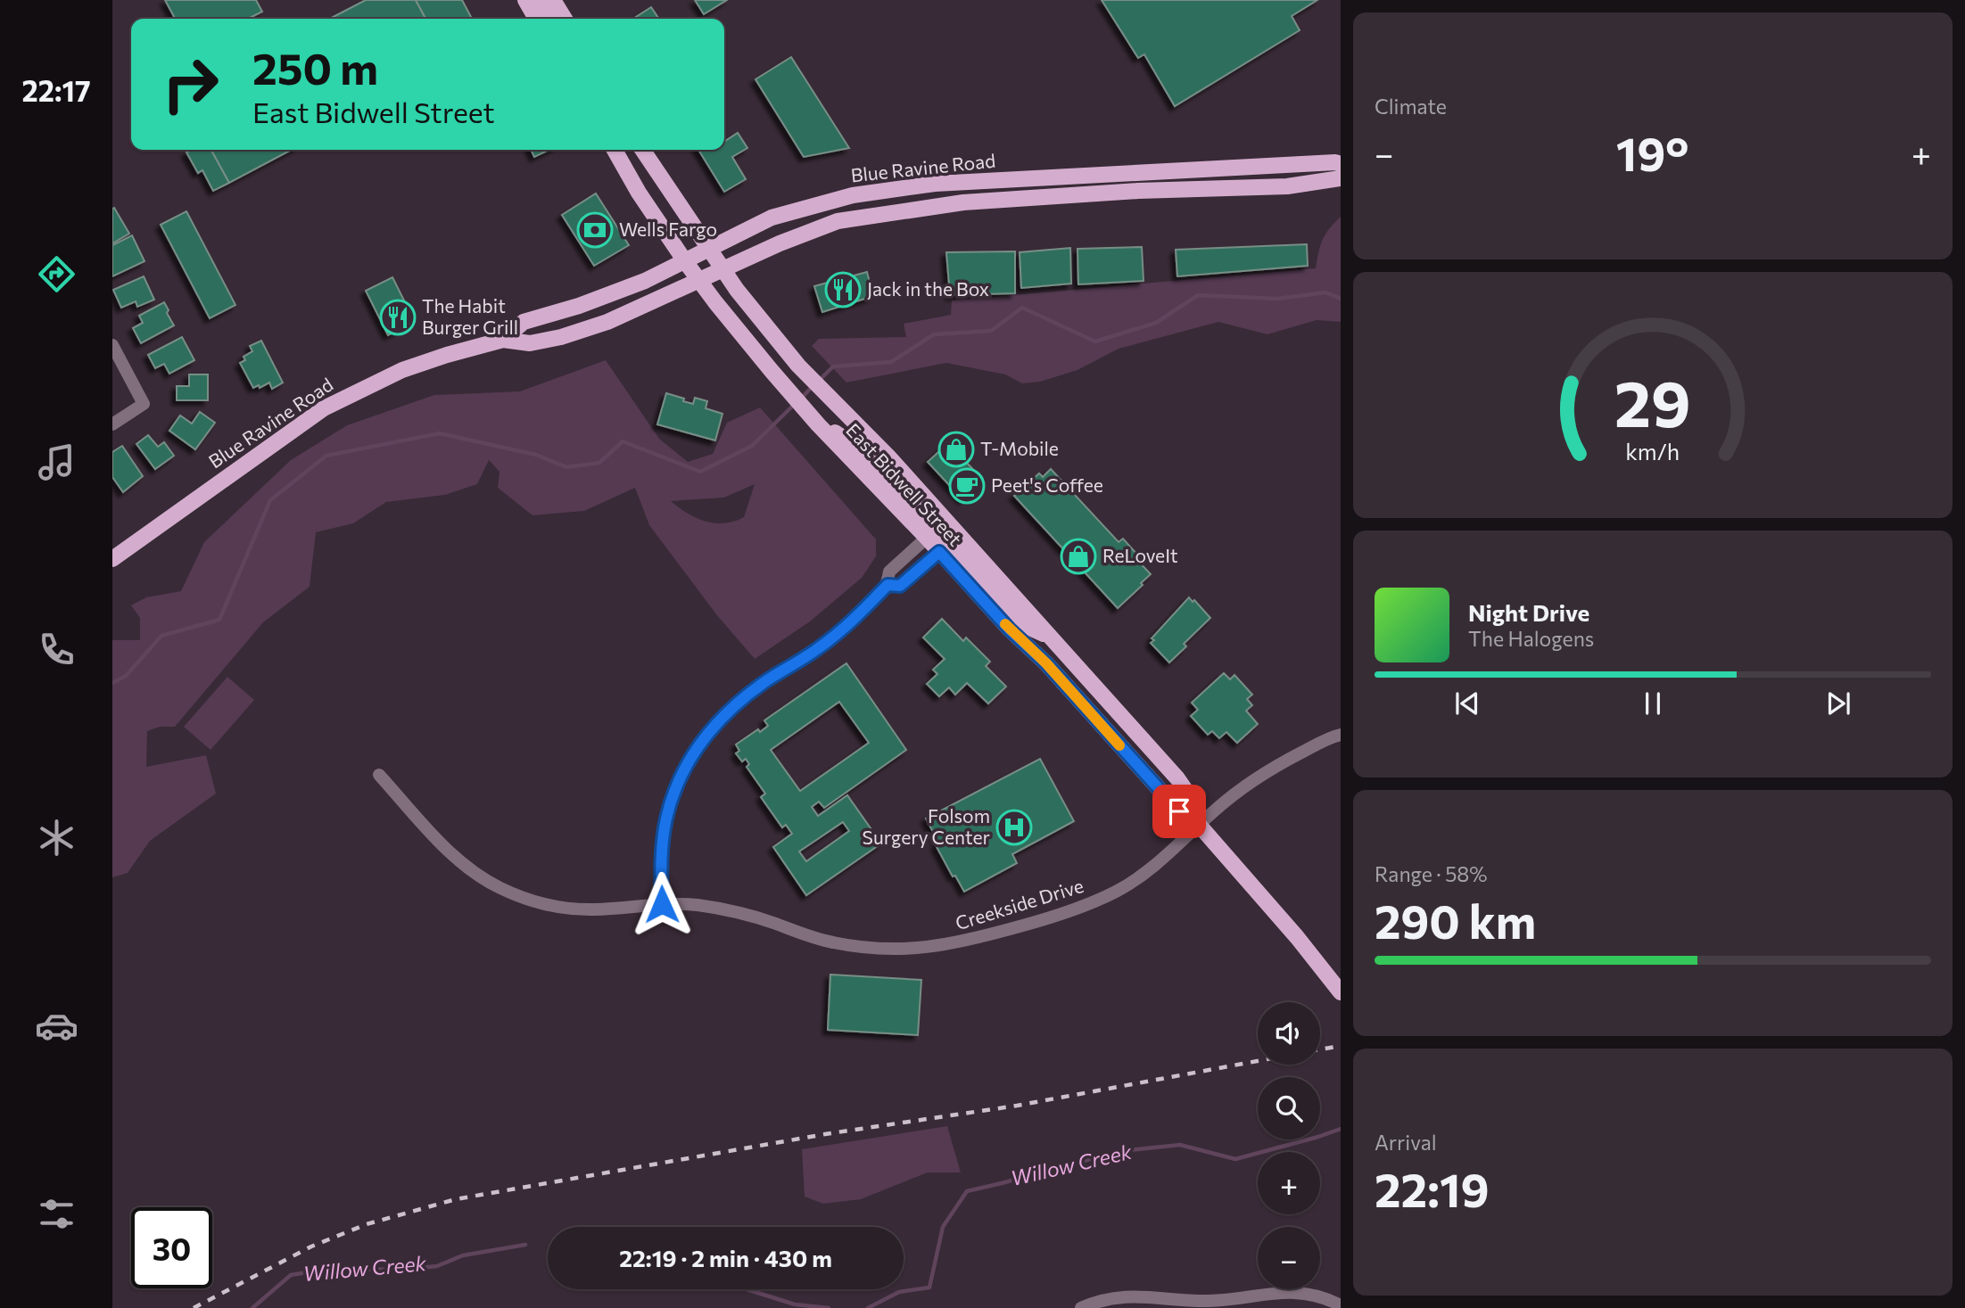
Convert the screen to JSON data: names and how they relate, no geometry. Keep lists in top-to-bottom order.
{
  "streets": {
    "main road": ["Blue Ravine Road", "East Bidwell Street"],
    "street": ["Creekside Drive"]
  },
  "crossings": [
    ["Blue Ravine Road", "East Bidwell Street"],
    ["East Bidwell Street", "Creekside Drive"]
  ],
  "water": ["Willow Creek"],
  "places": {
    "bank": ["Wells Fargo"],
    "restaurant": ["Jack in the Box", "The Habit Burger Grill"],
    "shop": ["T-Mobile", "ReLoveIt"],
    "cafe": ["Peet's Coffee"],
    "hospital": ["Folsom Surgery Center"]
  },
  "page": {
    "tabs": "22:17",
    "tile": [
      "Climate",
      ["Range · 58%", "290 km"],
      ["Arrival", "22:19"]
    ],
    "turn": ["250 m", "East Bidwell Street"],
    "heat": ["−", "19°", "+"],
    "song": ["Night Drive", "The Halogens"],
    "map_buttons": ["+", "−"],
    "limit": "30",
    "trip": "22:19 · 2 min · 430 m",
    "gauge": ["29", "km/h"]
  }
}
